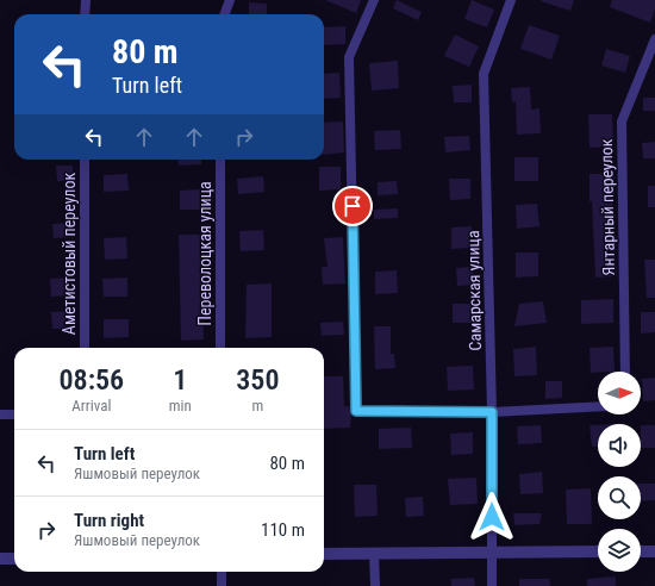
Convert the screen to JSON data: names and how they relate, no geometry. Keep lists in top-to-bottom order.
{
  "streets": {
    "street": [
      "Янтарный переулок",
      "Аметистовый переулок",
      "Переволоцкая улица",
      "Самарская улица"
    ]
  },
  "north": "right",
  "page": {
    "turn": ["80 m", "Turn left"],
    "eta": [
      "08:56",
      "Arrival",
      "1",
      "min",
      "350",
      "m"
    ],
    "list": [
      {
        "name": "Turn left",
        "note": "Яшмовый переулок",
        "value": "80 m"
      },
      {
        "name": "Turn right",
        "note": "Яшмовый переулок",
        "value": "110 m"
      }
    ]
  }
}
